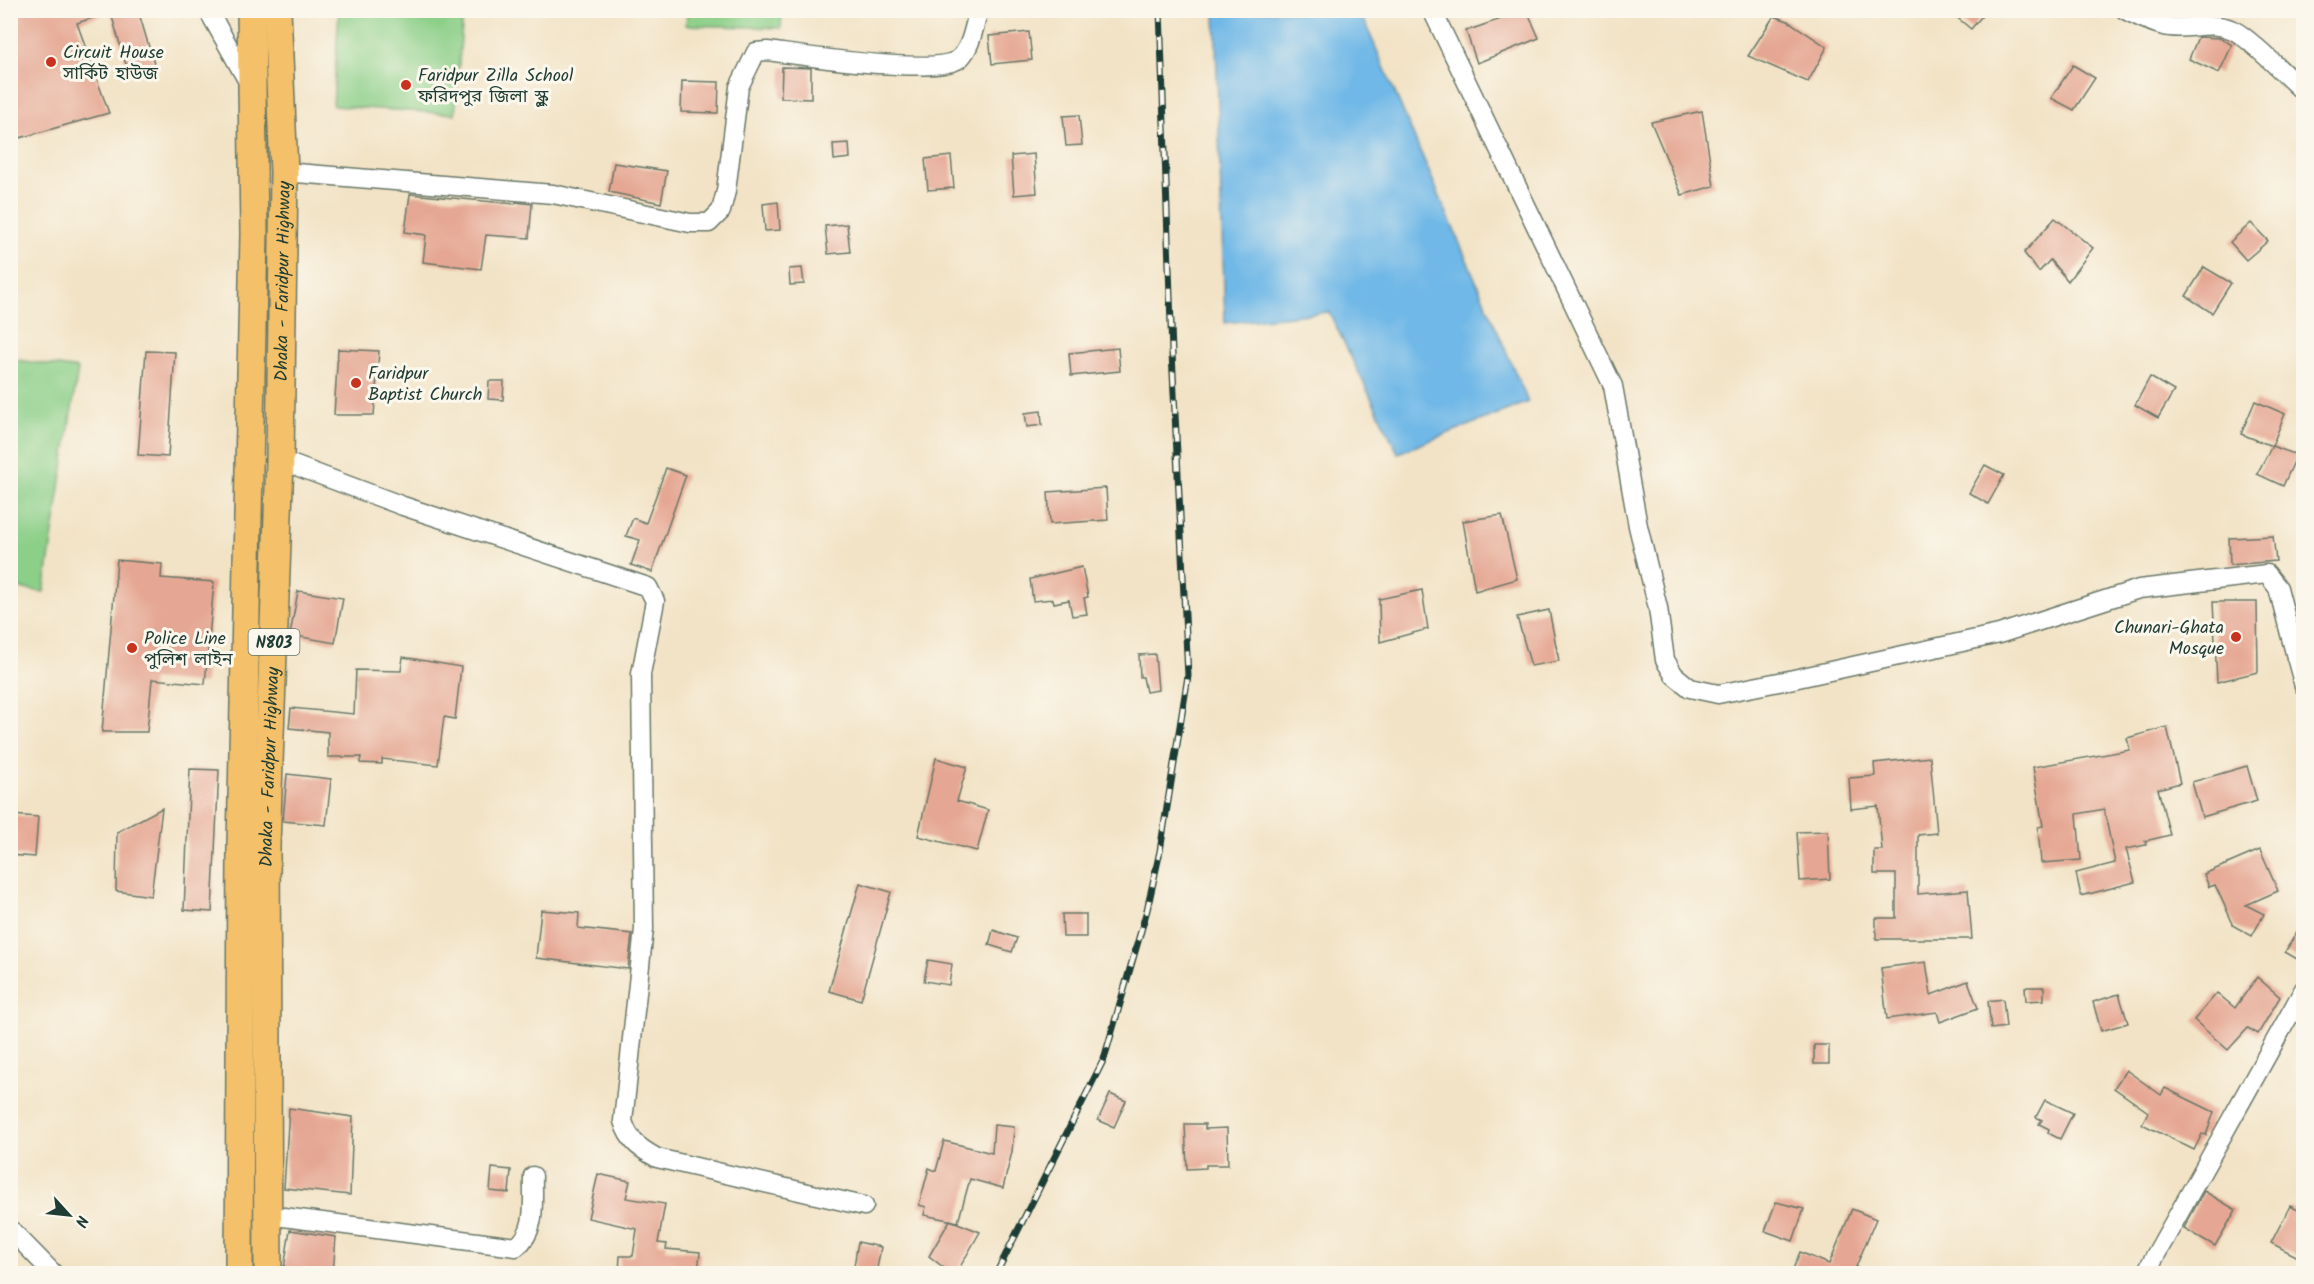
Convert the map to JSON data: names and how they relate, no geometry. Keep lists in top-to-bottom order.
{
  "streets": {
    "highway": ["Dhaka - Faridpur Highway", "N803"]
  },
  "places": [
    "Circuit House সার্কিট হাউজ",
    "Faridpur Zilla School ফরিদপুর জিলা স্কুল",
    "Faridpur Baptist Church",
    "Chunari-Ghata Mosque",
    "Police Line পুলিশ লাইন"
  ],
  "north": "bottom right"
}
